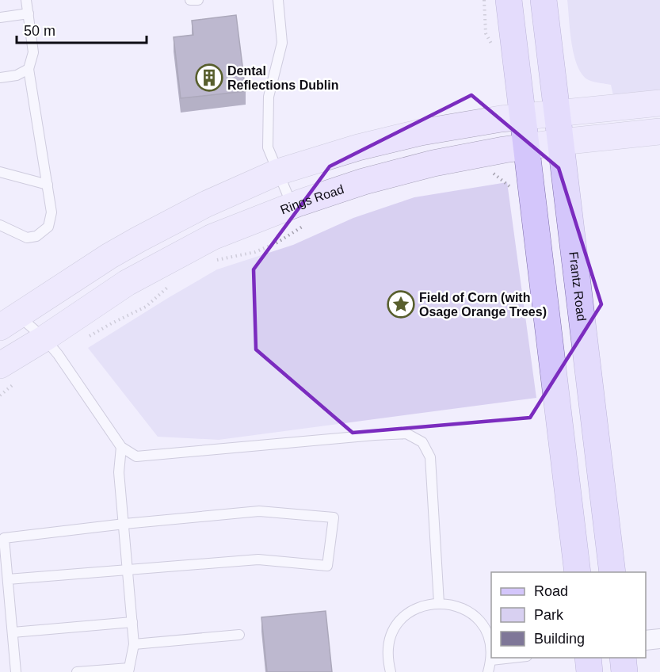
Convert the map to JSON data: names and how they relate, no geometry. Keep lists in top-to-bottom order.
{
  "streets": {
    "main road": ["Rings Road", "Frantz Road"]
  },
  "crossings": [
    ["Rings Road", "Frantz Road"]
  ],
  "places": {
    "building": ["Dental Reflections Dublin"],
    "place": ["Field of Corn (with Osage Orange Trees)"]
  },
  "legend": ["Road", "Park", "Building"],
  "scale_bar": "50 m"
}
